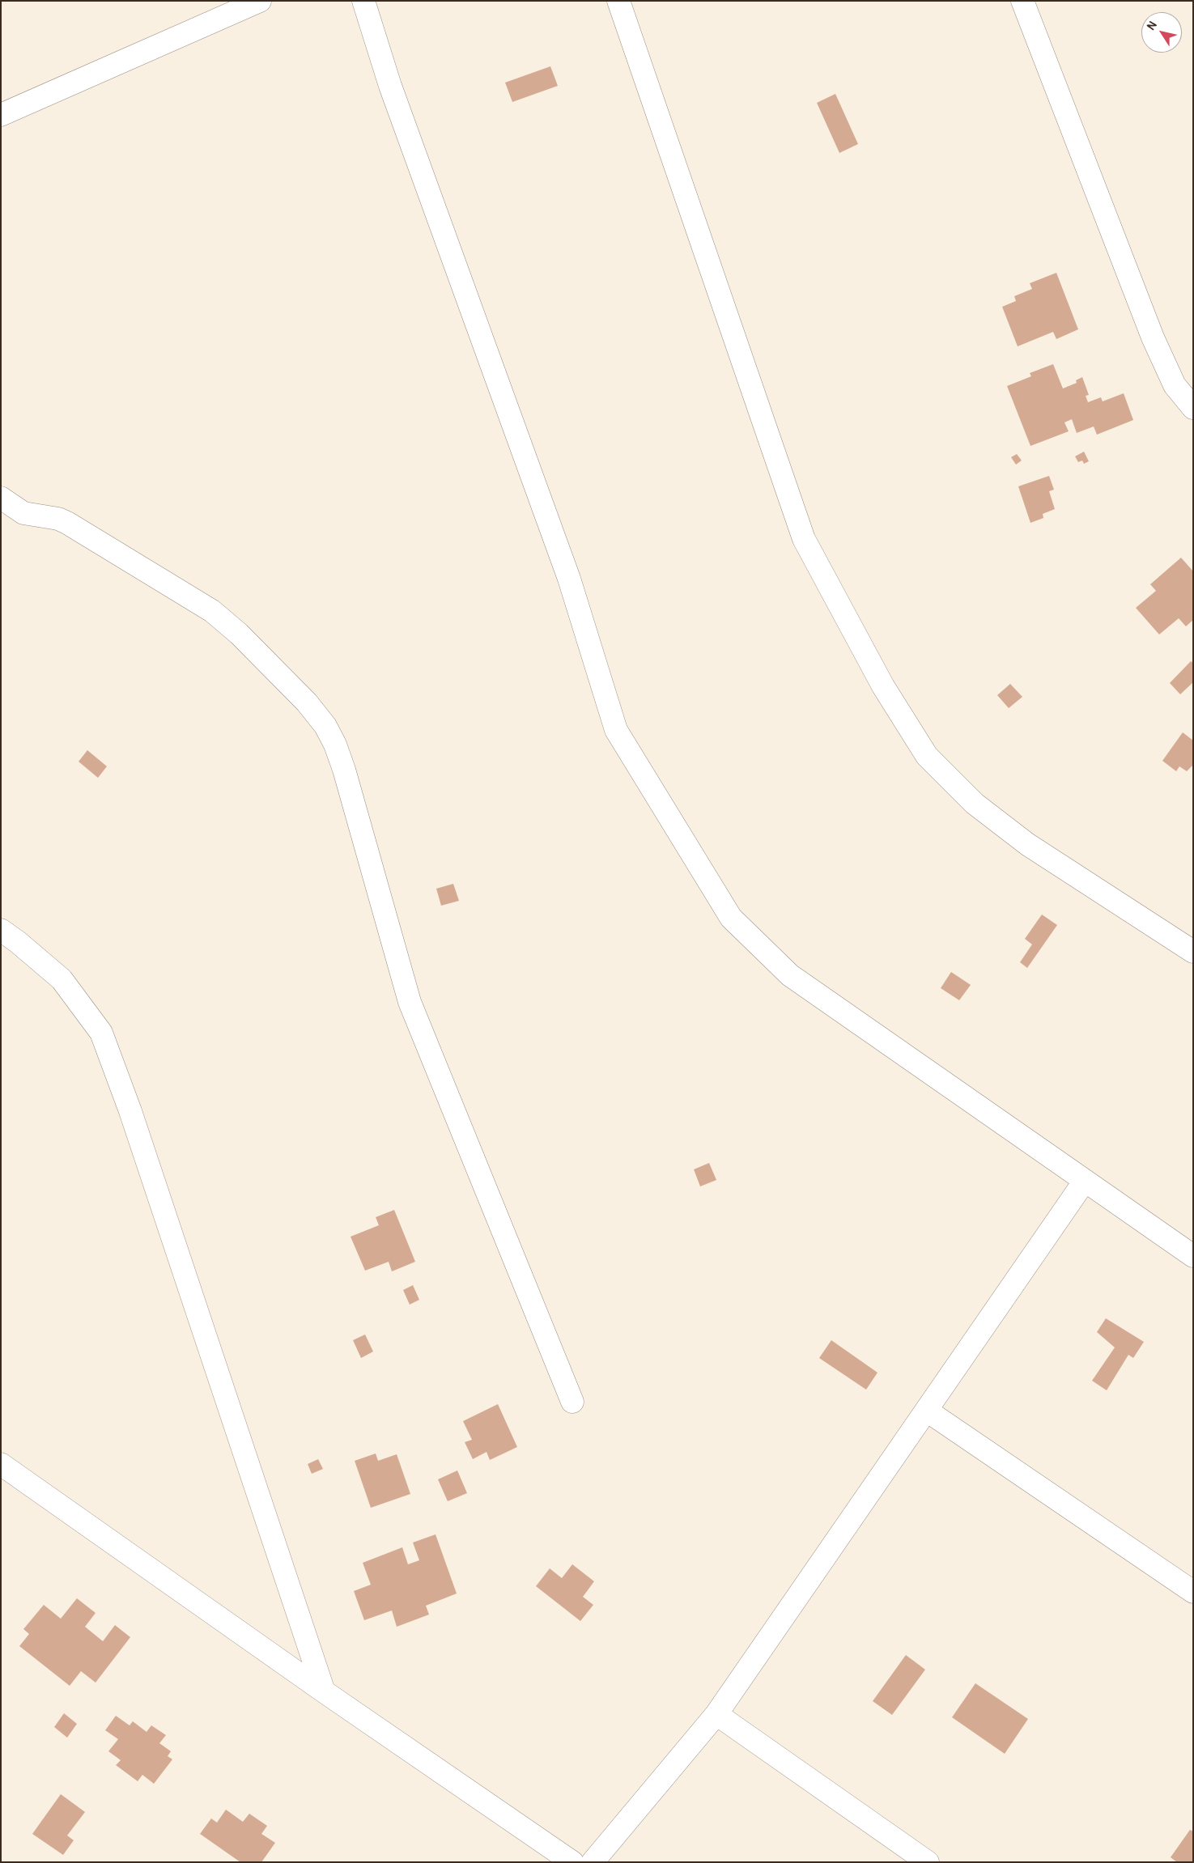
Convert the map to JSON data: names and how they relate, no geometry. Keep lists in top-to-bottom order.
{
  "north": "top left"
}
